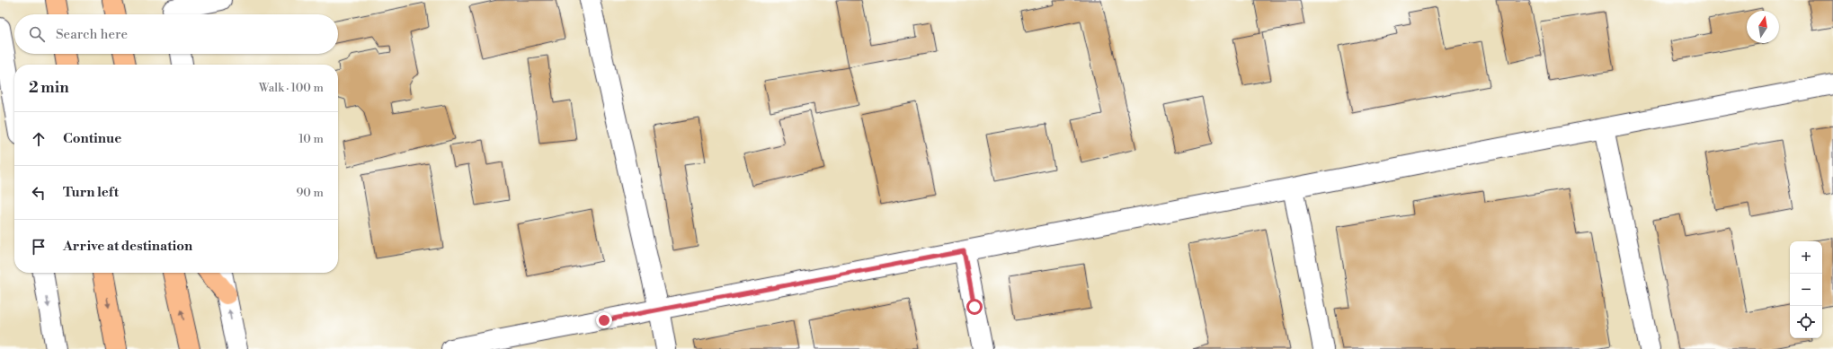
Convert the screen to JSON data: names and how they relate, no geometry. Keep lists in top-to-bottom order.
{
  "north": "top",
  "page": {
    "search": "Search here",
    "heading": ["2 min", "Walk · 100 m"],
    "list": [
      ["Continue", "10 m"],
      ["Turn left", "90 m"],
      "Arrive at destination"
    ],
    "map_buttons": ["+", "−"]
  }
}
